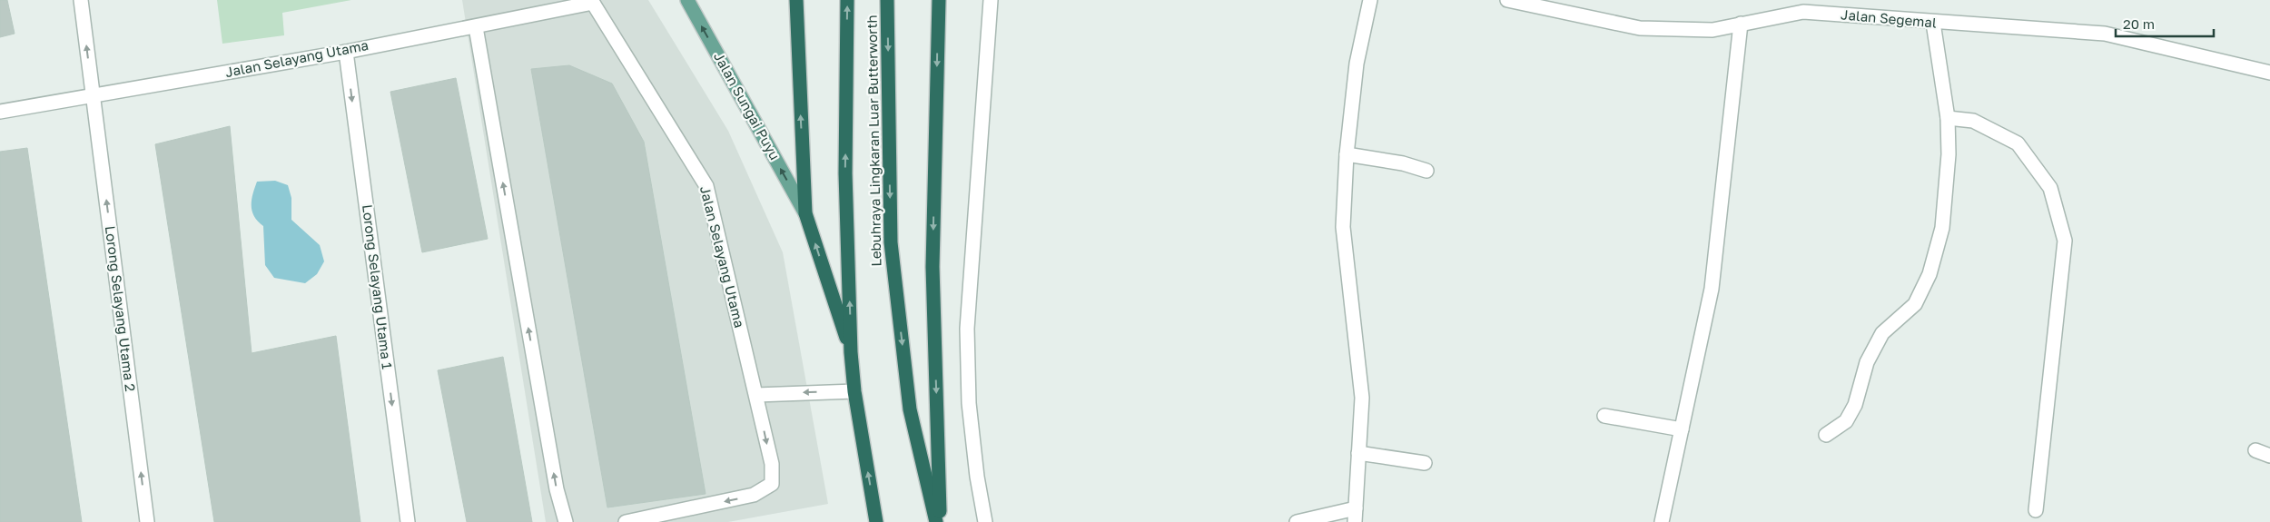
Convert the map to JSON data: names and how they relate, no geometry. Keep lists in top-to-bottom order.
{
  "streets": {
    "highway": ["Lebuhraya Lingkaran Luar Butterworth"],
    "main road": ["Jalan Sungai Puyu"],
    "street": [
      "Jalan Segemal",
      "Jalan Selayang Utama",
      "Lorong Selayang Utama 1",
      "Lorong Selayang Utama 2"
    ]
  },
  "crossings": [
    ["Jalan Selayang Utama", "Lorong Selayang Utama 1"],
    ["Jalan Selayang Utama", "Lorong Selayang Utama 2"]
  ],
  "one_way": ["Jalan Sungai Puyu", "Lorong Selayang Utama 1", "Lorong Selayang Utama 2"],
  "scale_bar": "20 m"
}
